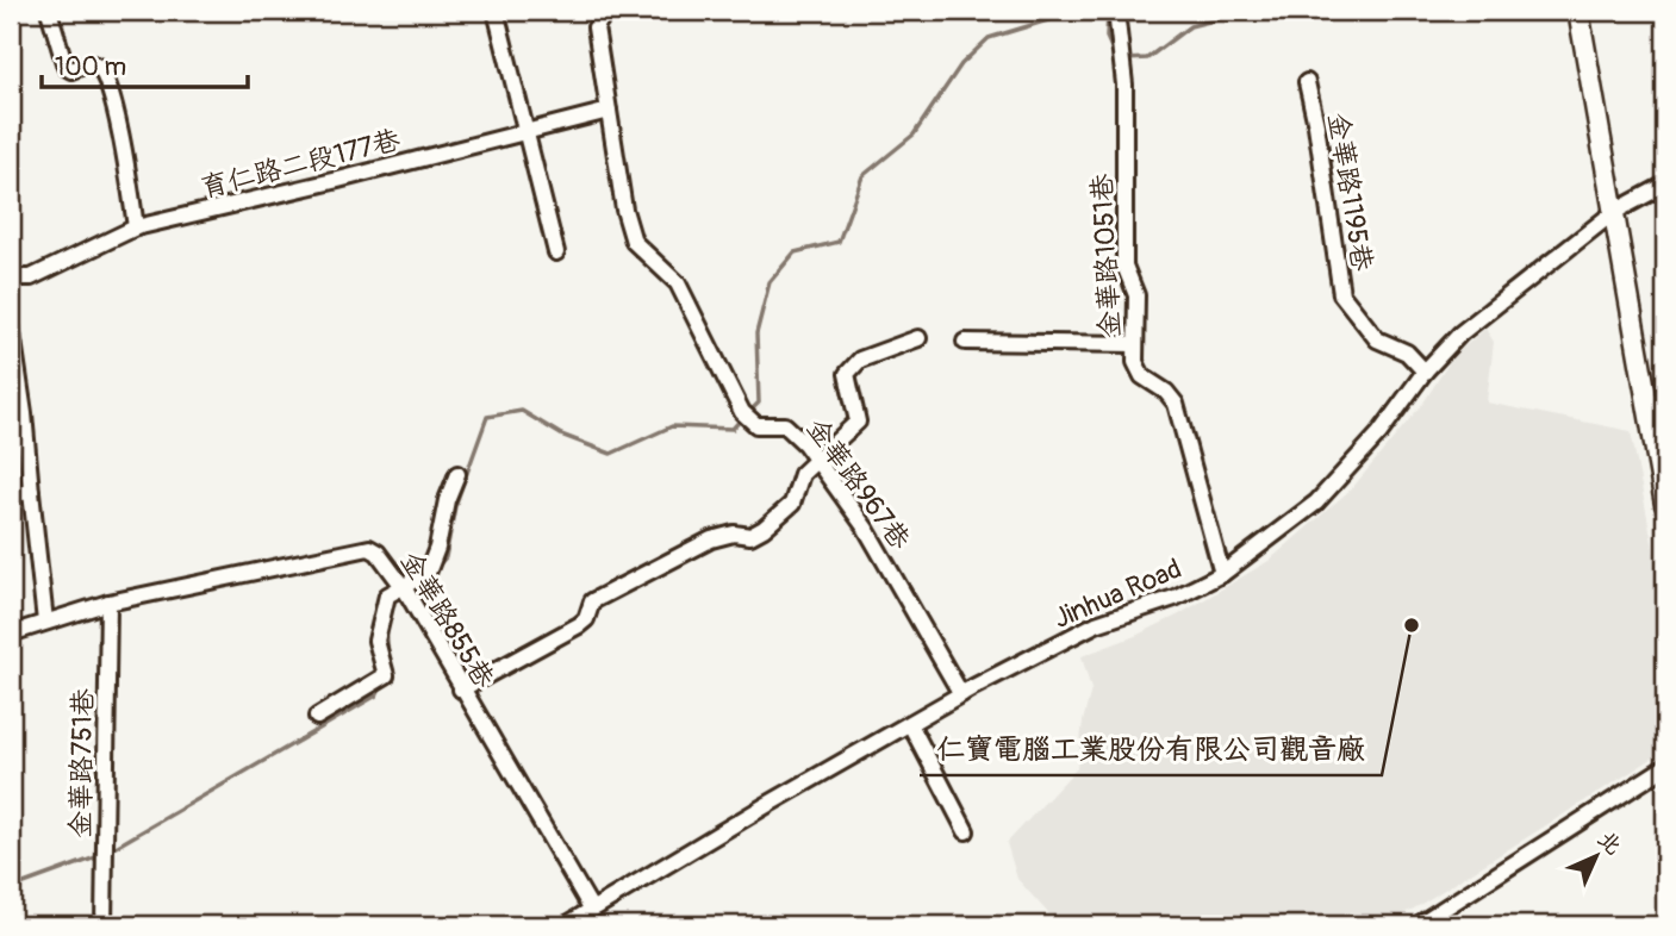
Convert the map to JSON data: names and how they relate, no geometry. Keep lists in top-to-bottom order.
{
  "streets": {
    "street": [
      "育仁路二段177巷",
      "金華路1195巷",
      "金華路1051巷",
      "金華路967巷",
      "Jinhua Road",
      "金華路855巷",
      "金華路751巷"
    ]
  },
  "crossings": [
    ["育仁路二段177巷", "金華路967巷"],
    ["金華路1195巷", "Jinhua Road"],
    ["金華路1051巷", "Jinhua Road"],
    ["金華路967巷", "Jinhua Road"],
    ["Jinhua Road", "金華路855巷"],
    ["金華路855巷", "金華路751巷"]
  ],
  "places": ["仁寶電腦工業股份有限公司觀音廠"],
  "scale_bar": "100 m",
  "north": "top right"
}
